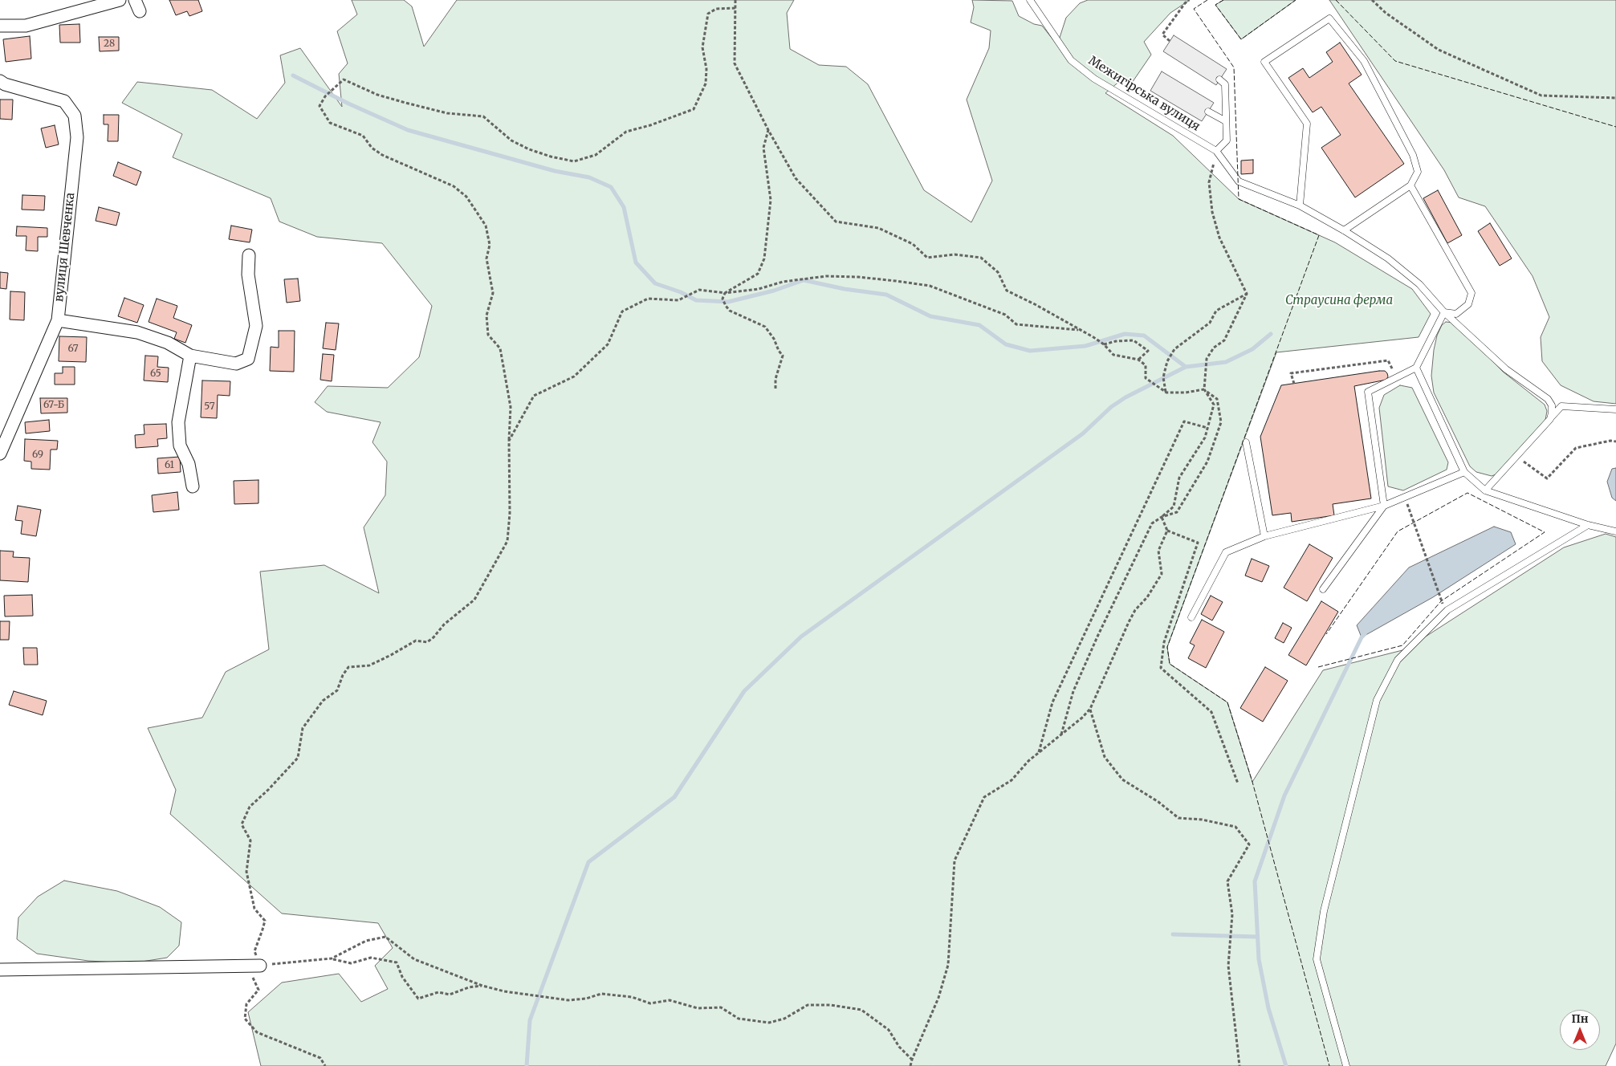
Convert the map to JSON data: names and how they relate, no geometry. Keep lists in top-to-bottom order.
{
  "streets": {
    "street": ["вулиця Шевченка"],
    "lane": ["Межигірська вулиця"]
  },
  "parks": ["Страусина ферма"],
  "house_numbers": [
    "28",
    "67",
    "65",
    "67-Б",
    "57",
    "69",
    "61"
  ],
  "north": "top"
}
